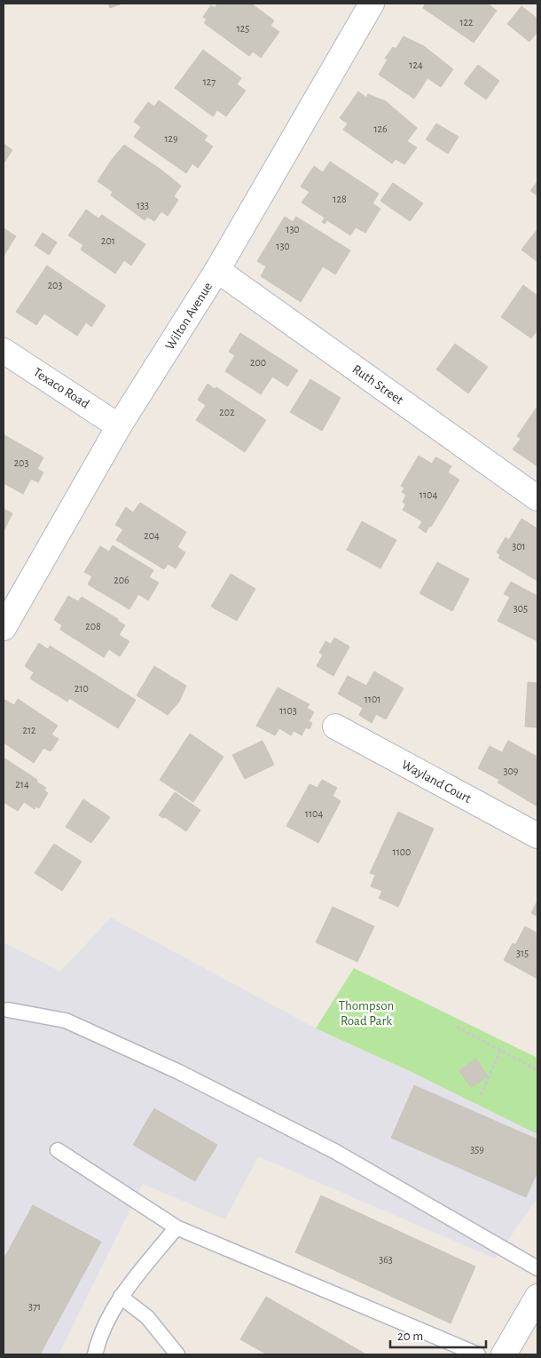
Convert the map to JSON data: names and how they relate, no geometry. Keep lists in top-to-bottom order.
{
  "streets": {
    "street": [
      "Wilton Avenue",
      "Ruth Street",
      "Texaco Road",
      "Wayland Court"
    ]
  },
  "crossings": [
    ["Wilton Avenue", "Ruth Street"],
    ["Wilton Avenue", "Texaco Road"]
  ],
  "parks": ["Thompson Road Park"],
  "house_numbers": [
    "122",
    "125",
    "124",
    "127",
    "126",
    "129",
    "128",
    "133",
    "130",
    "201",
    "130",
    "203",
    "200",
    "202",
    "203",
    "1104",
    "204",
    "301",
    "206",
    "305",
    "208",
    "210",
    "1101",
    "1103",
    "212",
    "309",
    "214",
    "1104",
    "1100",
    "315",
    "359",
    "363",
    "371"
  ],
  "scale_bar": "20 m"
}
